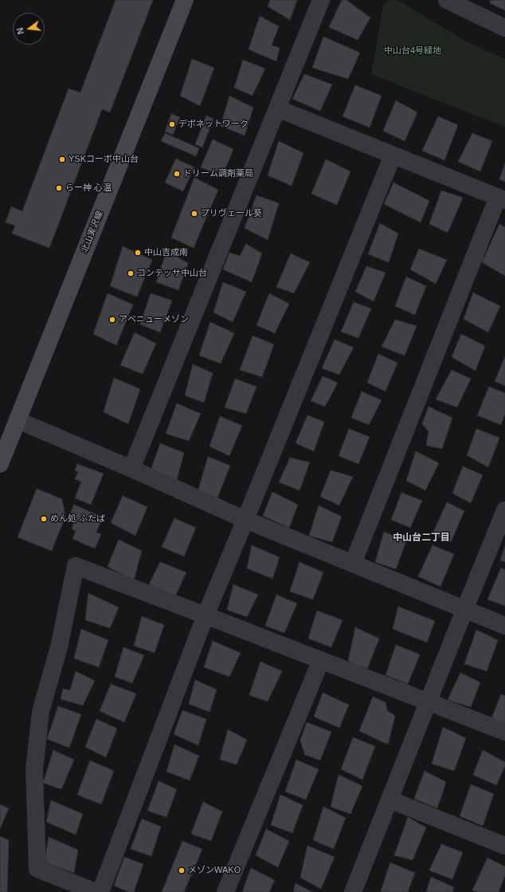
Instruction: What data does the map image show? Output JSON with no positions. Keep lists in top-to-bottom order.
{
  "streets": {
    "street": ["北山実沢線"]
  },
  "districts": ["中山台二丁目"],
  "parks": ["中山台4号緑地"],
  "places": [
    "デポネットワーク",
    "YSKコーポ中山台",
    "ドリーム調剤薬局",
    "らー神 心温",
    "プリヴェール葵",
    "中山吉成南",
    "コンテッサ中山台",
    "アベニューメゾン",
    "めん処 ふたば",
    "メゾンWAKO"
  ],
  "north": "left"
}
